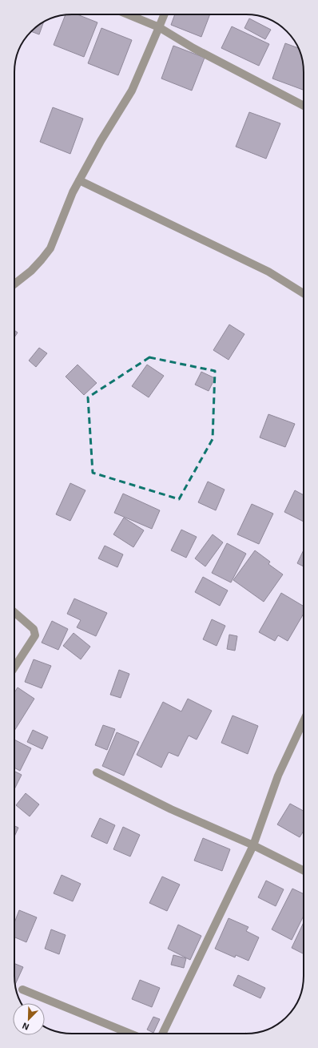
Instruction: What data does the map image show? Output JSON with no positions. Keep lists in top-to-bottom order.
{
  "north": "bottom left"
}
